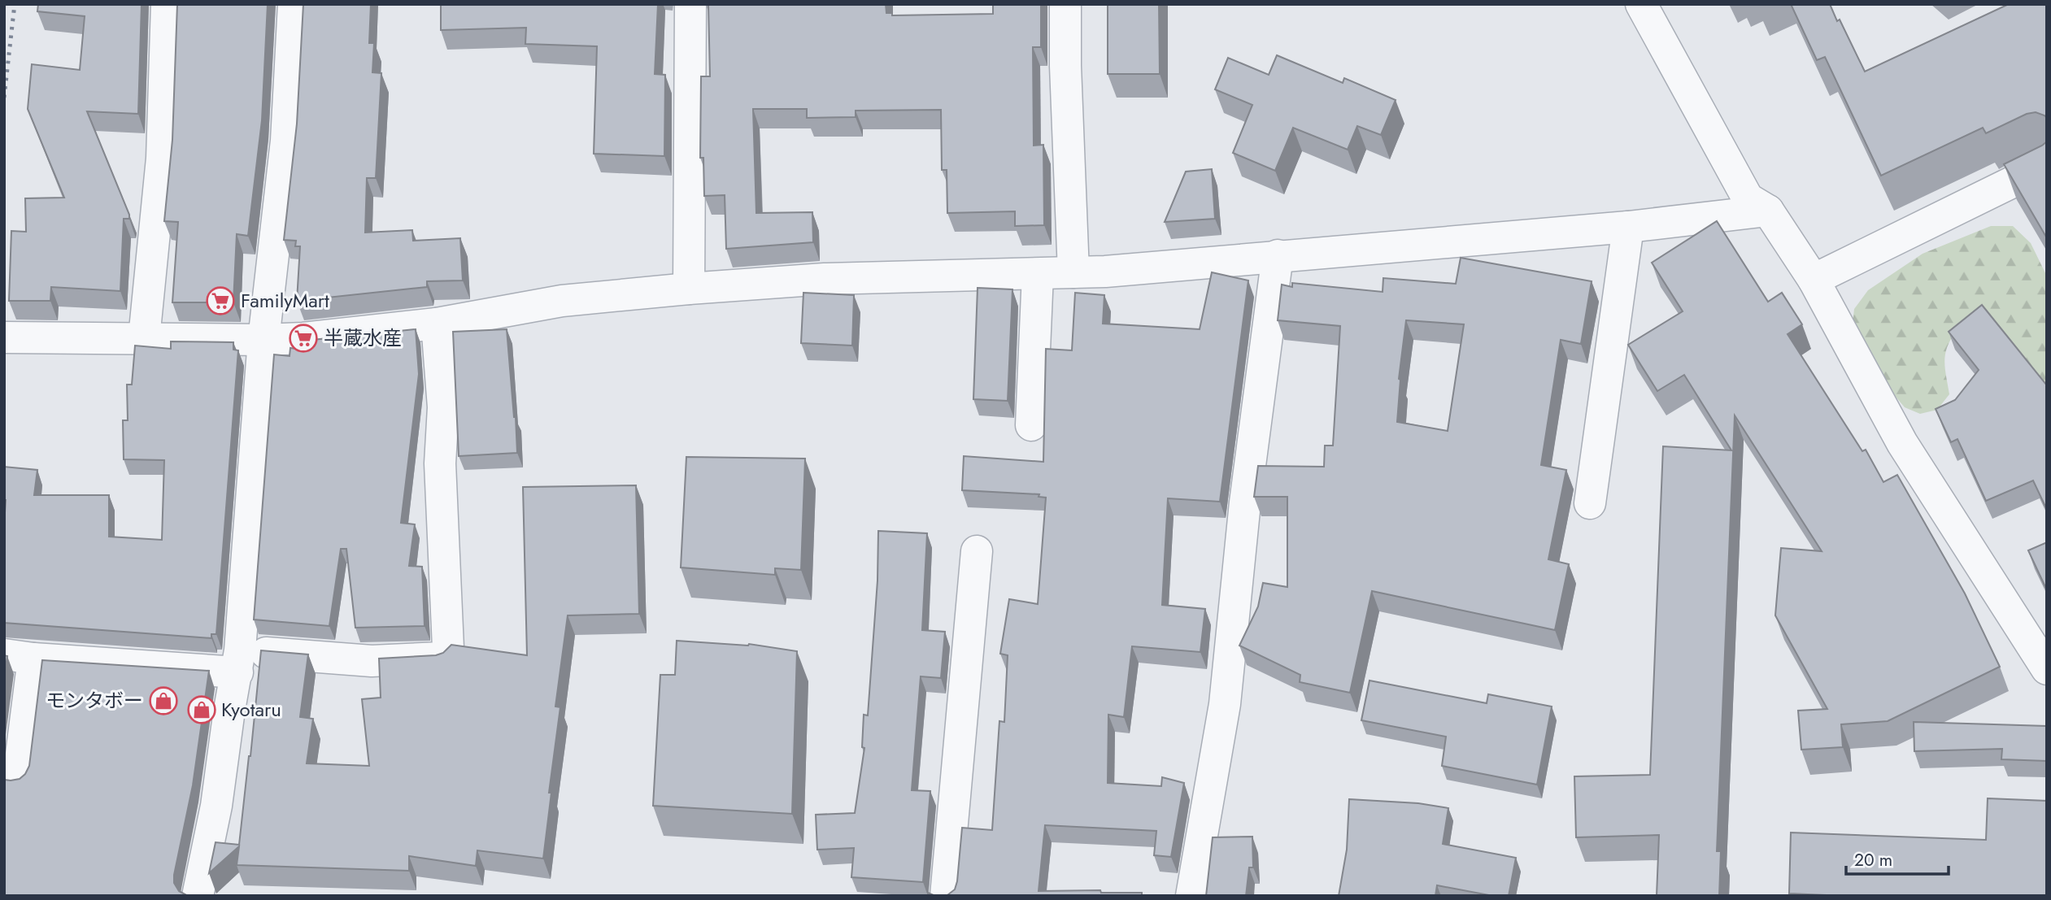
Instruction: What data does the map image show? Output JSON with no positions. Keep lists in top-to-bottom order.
{
  "places": {
    "supermarket": ["FamilyMart", "半蔵水産"],
    "shop": ["モンタボー", "Kyotaru"]
  },
  "scale_bar": "20 m"
}
